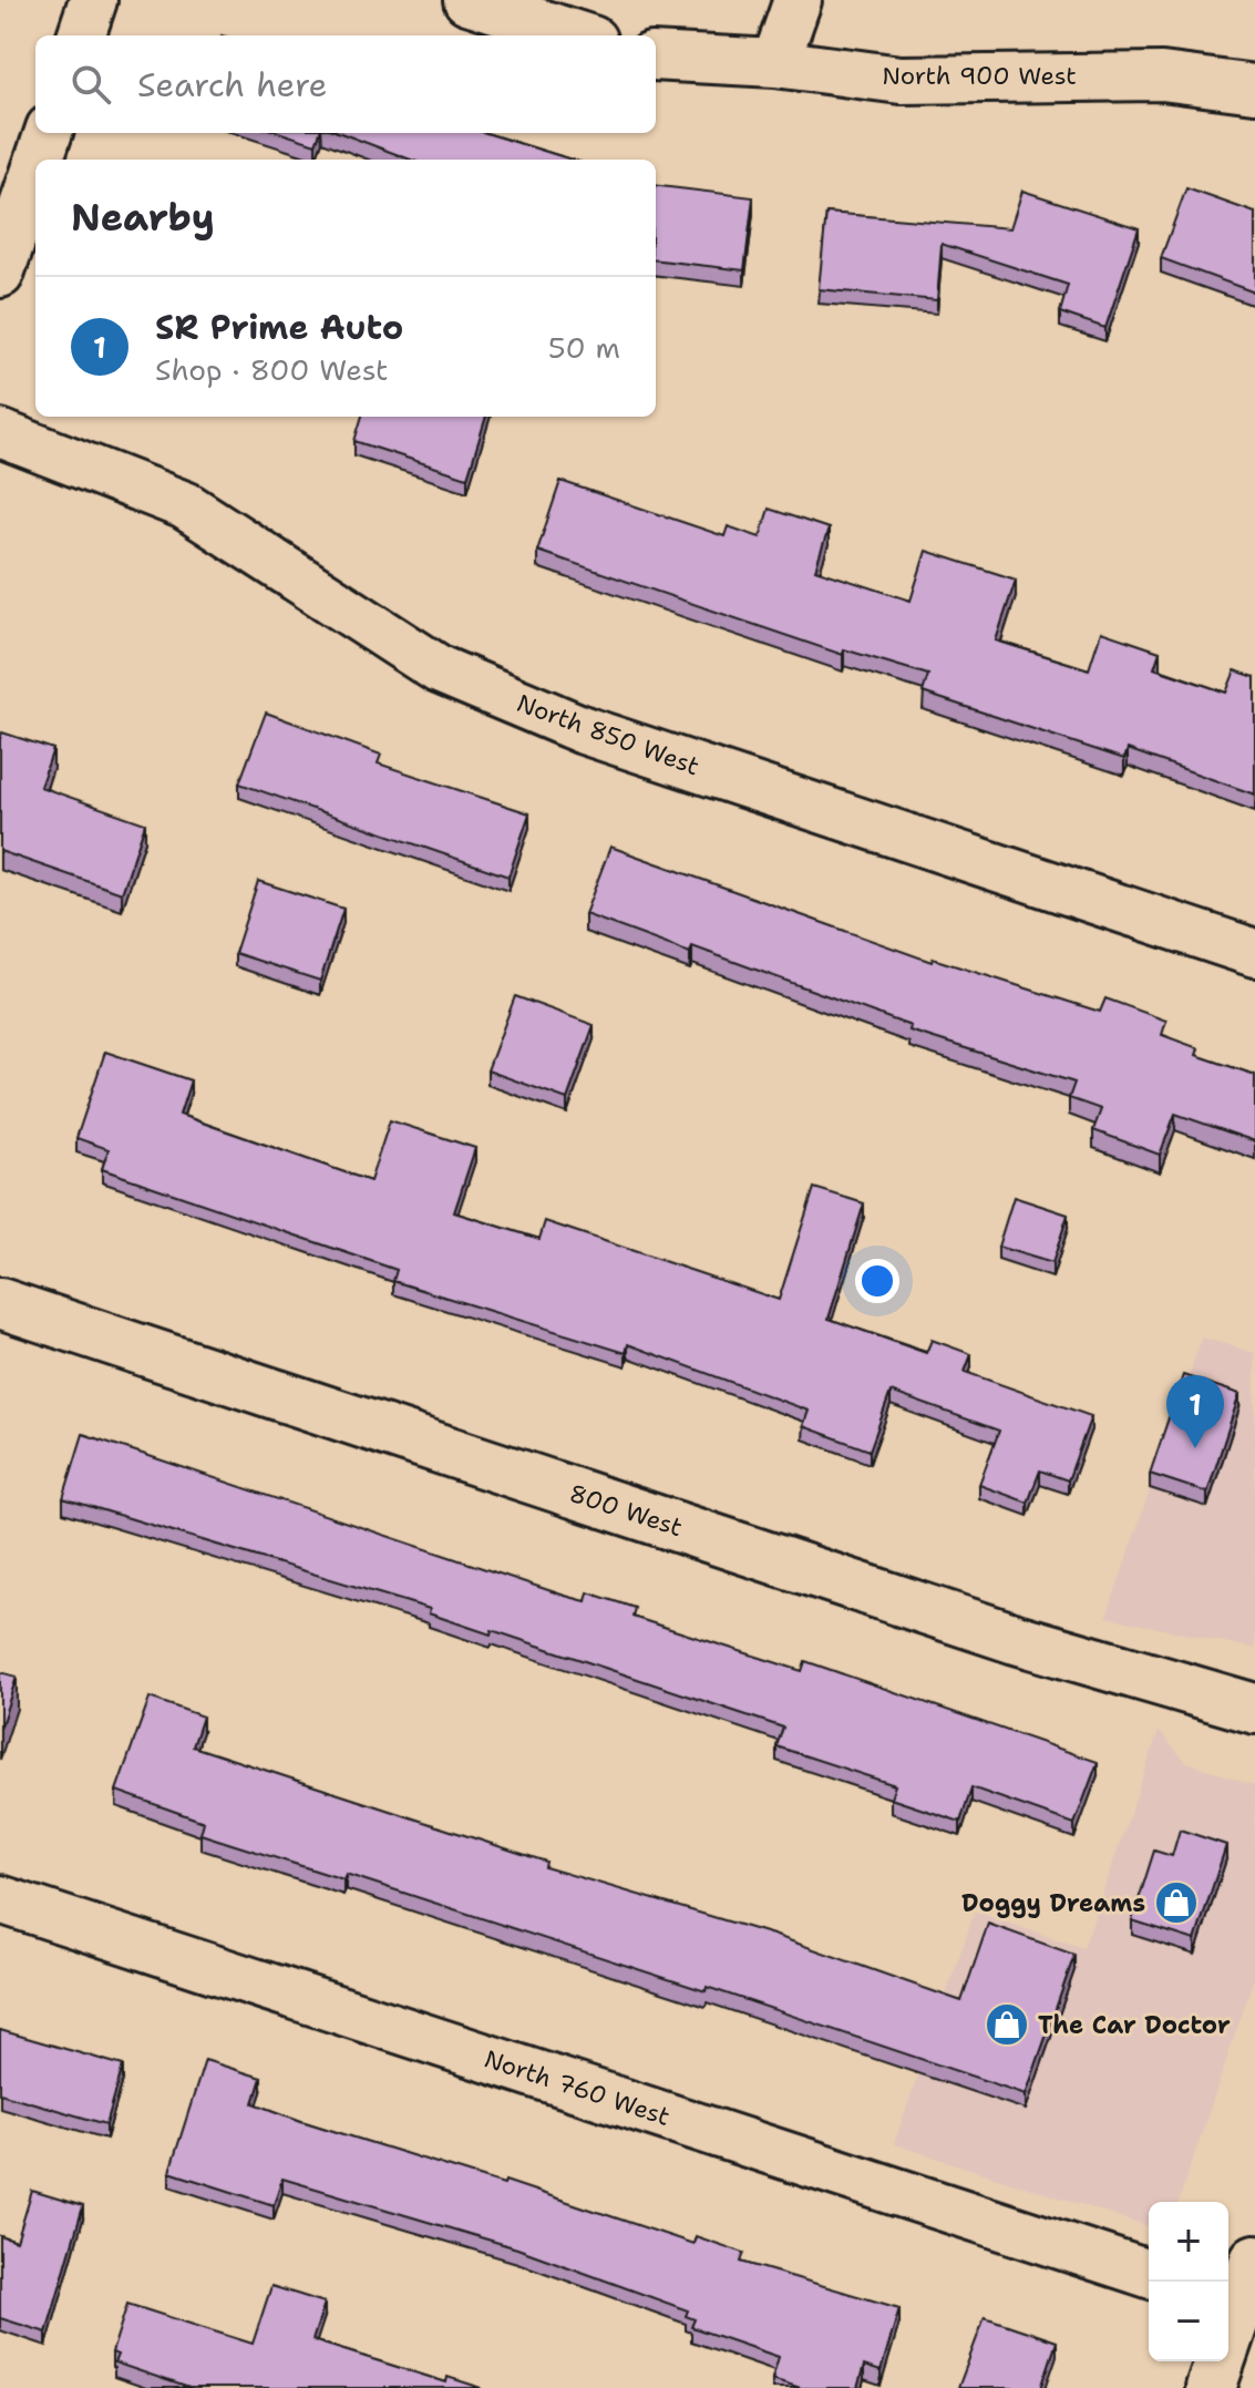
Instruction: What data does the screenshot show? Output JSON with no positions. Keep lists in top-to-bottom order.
{
  "streets": {
    "street": [
      "North 900 West",
      "North 850 West",
      "800 West",
      "North 760 West"
    ]
  },
  "places": {
    "shop": ["Doggy Dreams", "The Car Doctor"]
  },
  "page": {
    "search": "Search here",
    "heading": "Nearby",
    "list": [
      {
        "mark": "1",
        "name": "SR Prime Auto",
        "note": "Shop · 800 West",
        "value": "50 m"
      }
    ],
    "pins": "1",
    "map_buttons": ["+", "−"]
  }
}
